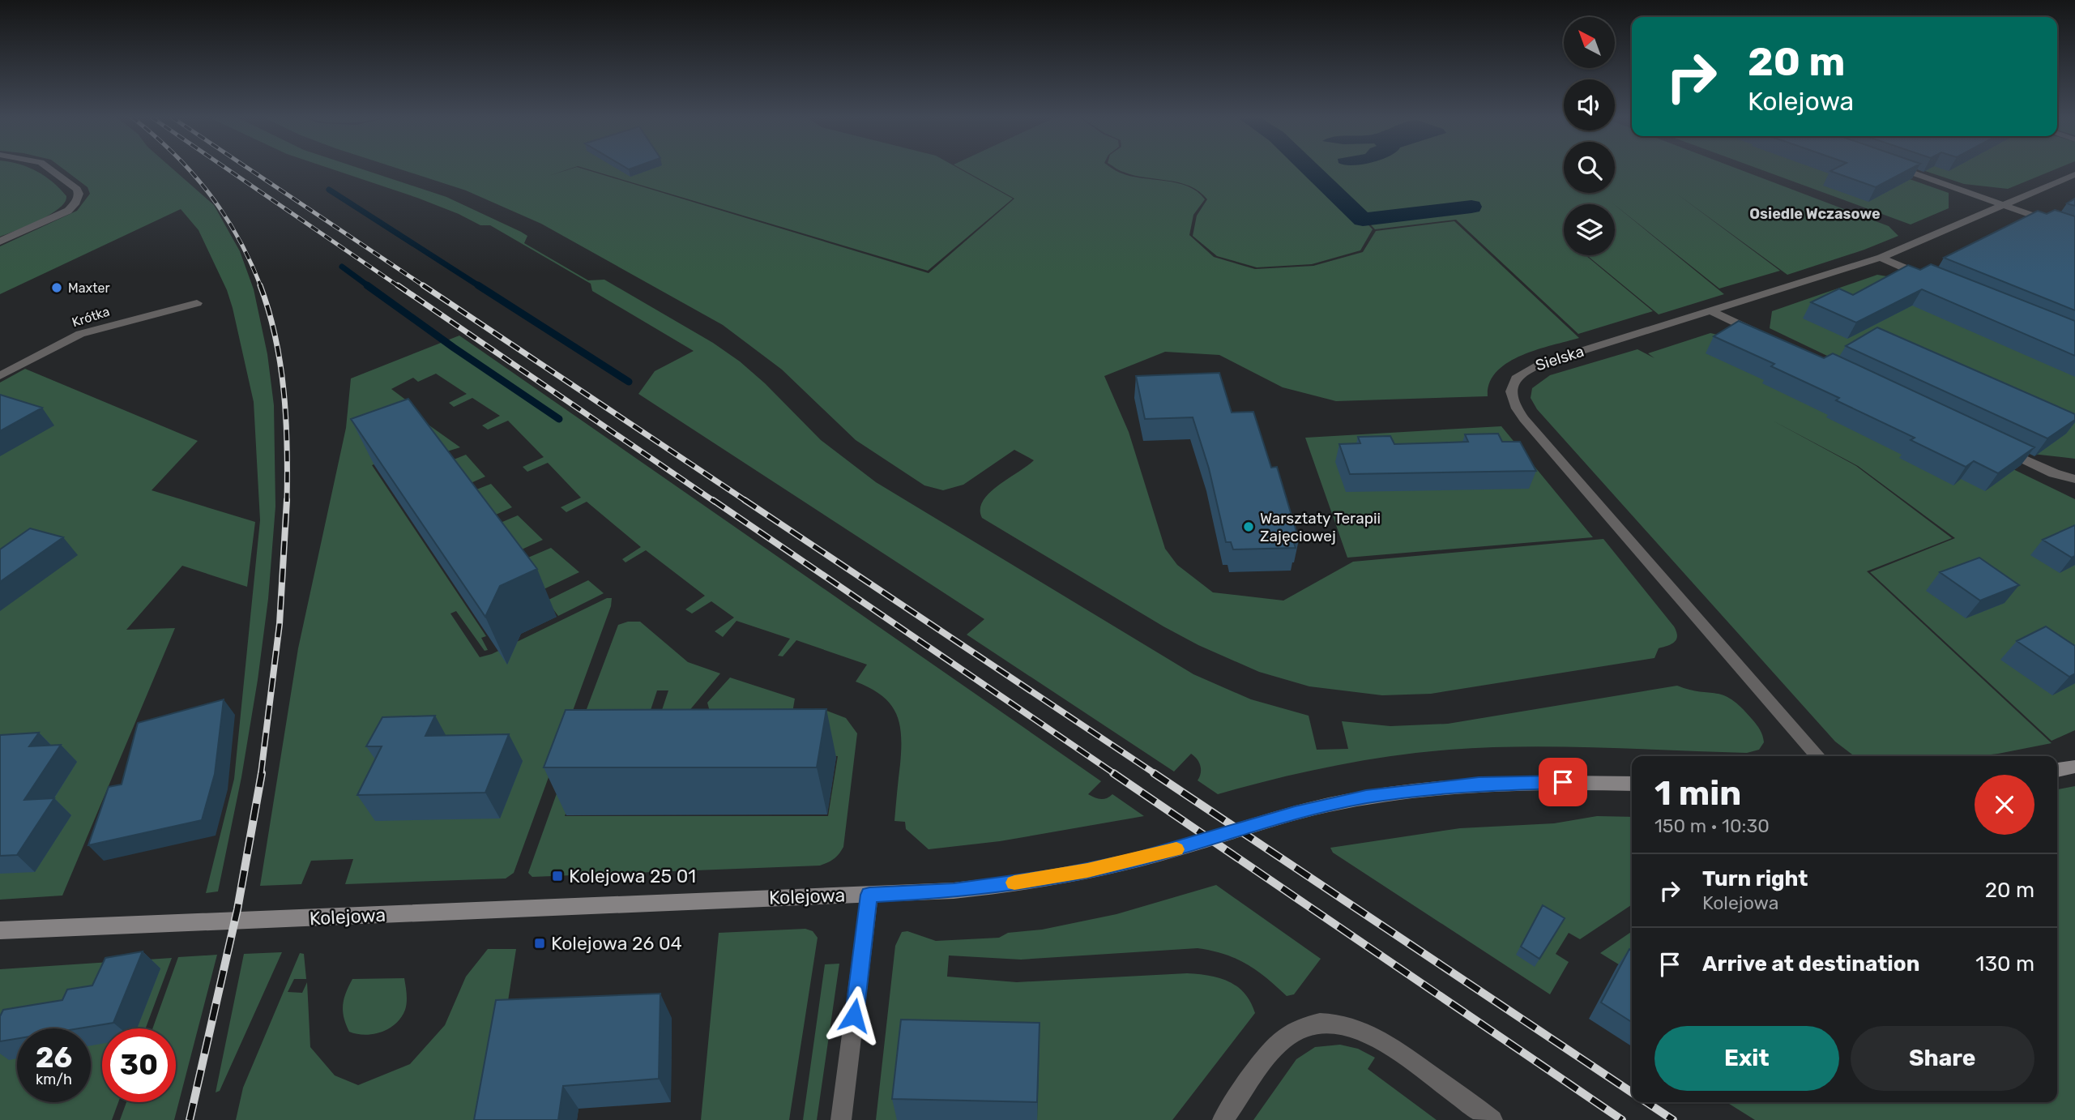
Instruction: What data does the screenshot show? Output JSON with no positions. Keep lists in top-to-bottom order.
{
  "streets": {
    "street": ["Krótka", "Sielska", "Kolejowa"]
  },
  "districts": ["Osiedle Wczasowe"],
  "places": {
    "other": ["Maxter", "Warsztaty Terapii Zajęciowej"],
    "transit": ["Kolejowa 25 01", "Kolejowa 26 04"]
  },
  "north": "top left",
  "page": {
    "turn": ["20 m", "Kolejowa"],
    "heading": ["1 min", "150 m · 10:30"],
    "list": [
      {
        "name": "Turn right",
        "note": "Kolejowa",
        "value": "20 m"
      },
      {
        "name": "Arrive at destination",
        "value": "130 m"
      }
    ],
    "buttons": ["Exit", "Share"],
    "speed": "26 km/h",
    "limit": "30"
  }
}
